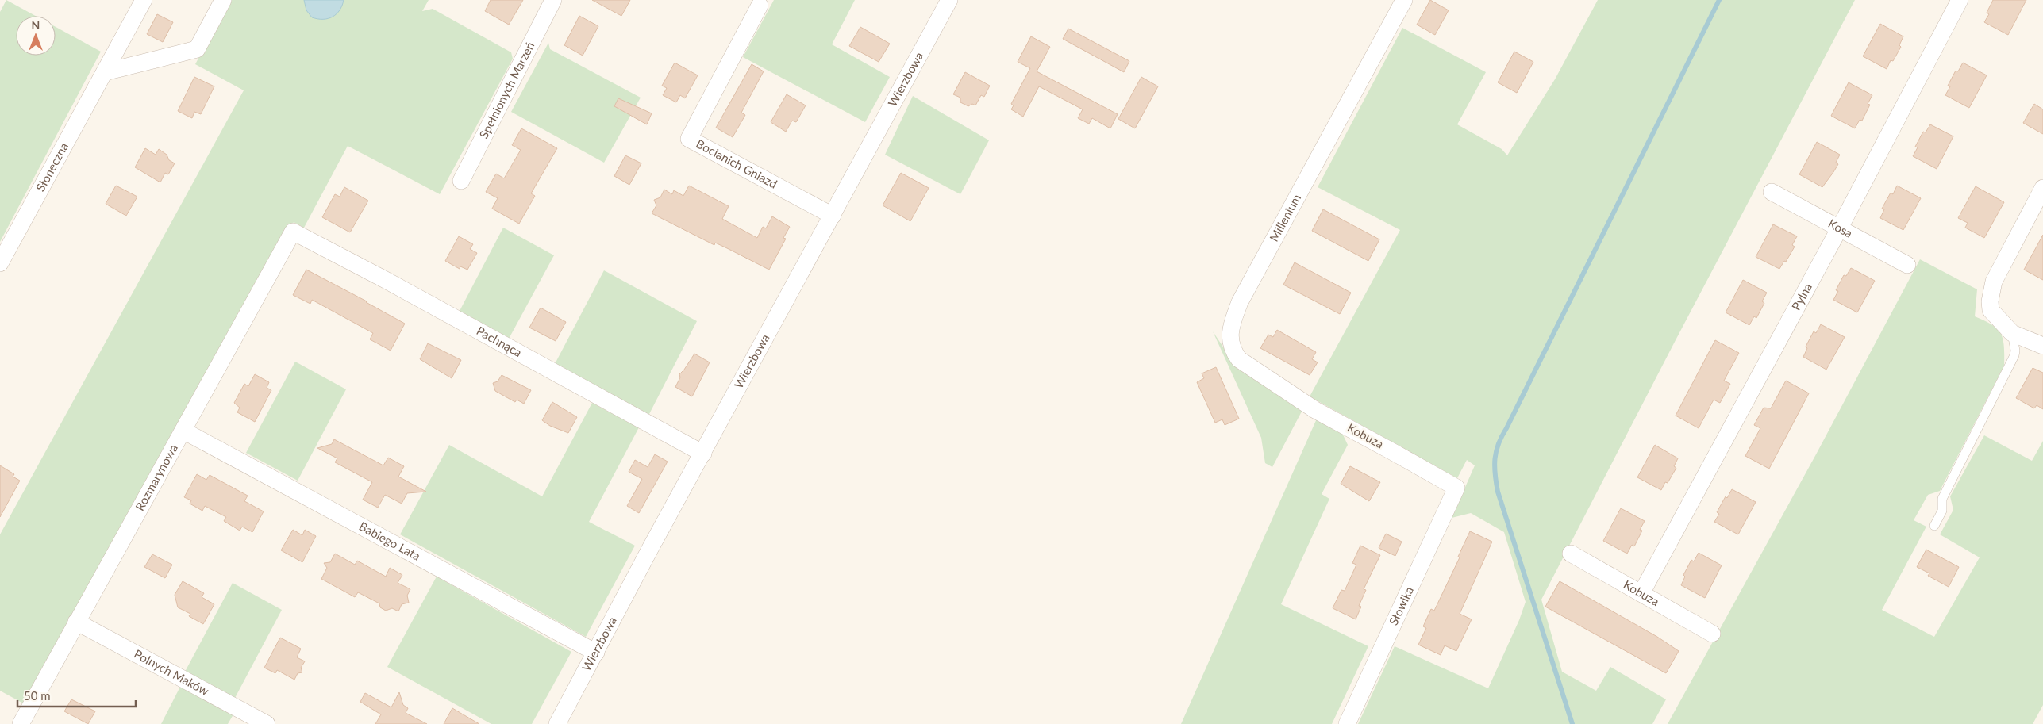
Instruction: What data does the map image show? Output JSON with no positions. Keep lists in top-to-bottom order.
{
  "streets": {
    "street": [
      "Wierzbowa",
      "Spełnionych Marzeń",
      "Bocianich Gniazd",
      "Słoneczna",
      "Millenium",
      "Kosa",
      "Pylna",
      "Pachnąca",
      "Kobuza",
      "Rozmarynowa",
      "Babiego Lata",
      "Słowika",
      "Polnych Maków"
    ]
  },
  "crossings": [
    ["Wierzbowa", "Bocianich Gniazd"],
    ["Wierzbowa", "Pachnąca"],
    ["Wierzbowa", "Babiego Lata"],
    ["Millenium", "Kobuza"],
    ["Kosa", "Pylna"],
    ["Pylna", "Kobuza"],
    ["Pachnąca", "Rozmarynowa"],
    ["Kobuza", "Słowika"],
    ["Rozmarynowa", "Babiego Lata"],
    ["Rozmarynowa", "Polnych Maków"]
  ],
  "scale_bar": "50 m",
  "north": "top"
}
